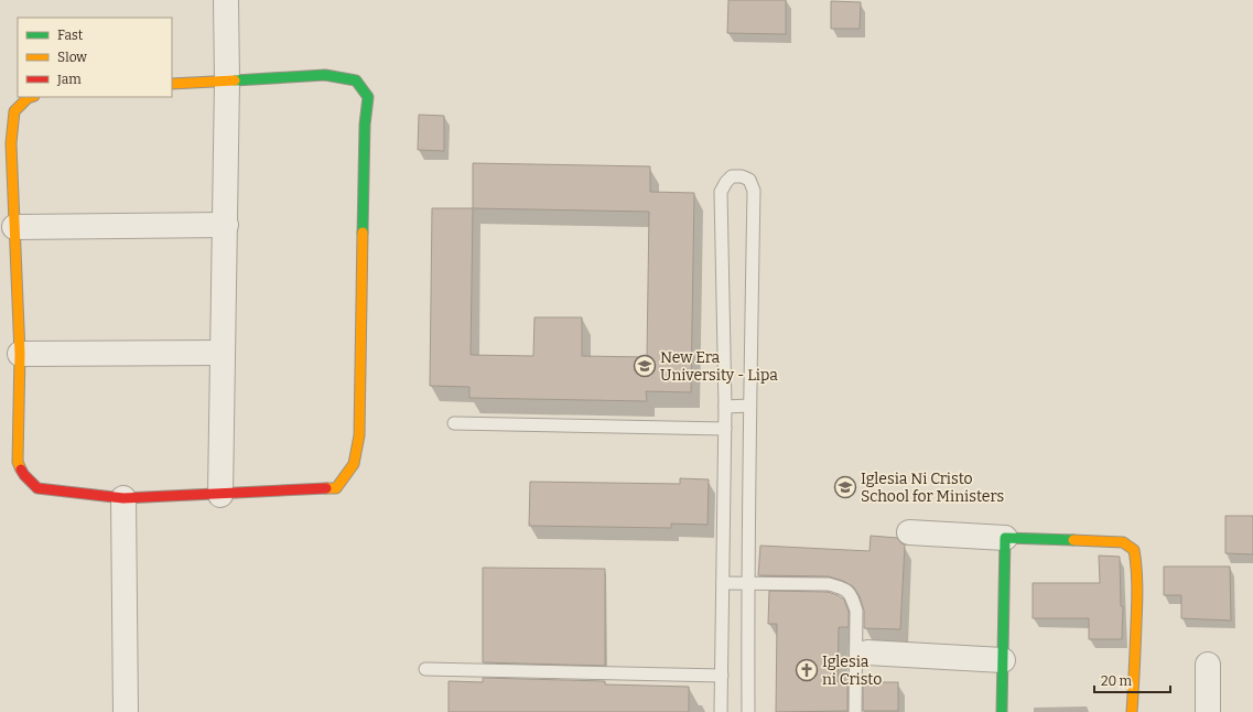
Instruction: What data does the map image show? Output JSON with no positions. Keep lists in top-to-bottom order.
{
  "places": {
    "school or university": ["New Era University - Lipa", "Iglesia Ni Cristo School for Ministers"],
    "church": ["Iglesia ni Cristo"]
  },
  "legend": ["Fast", "Slow", "Jam"],
  "scale_bar": "20 m"
}
